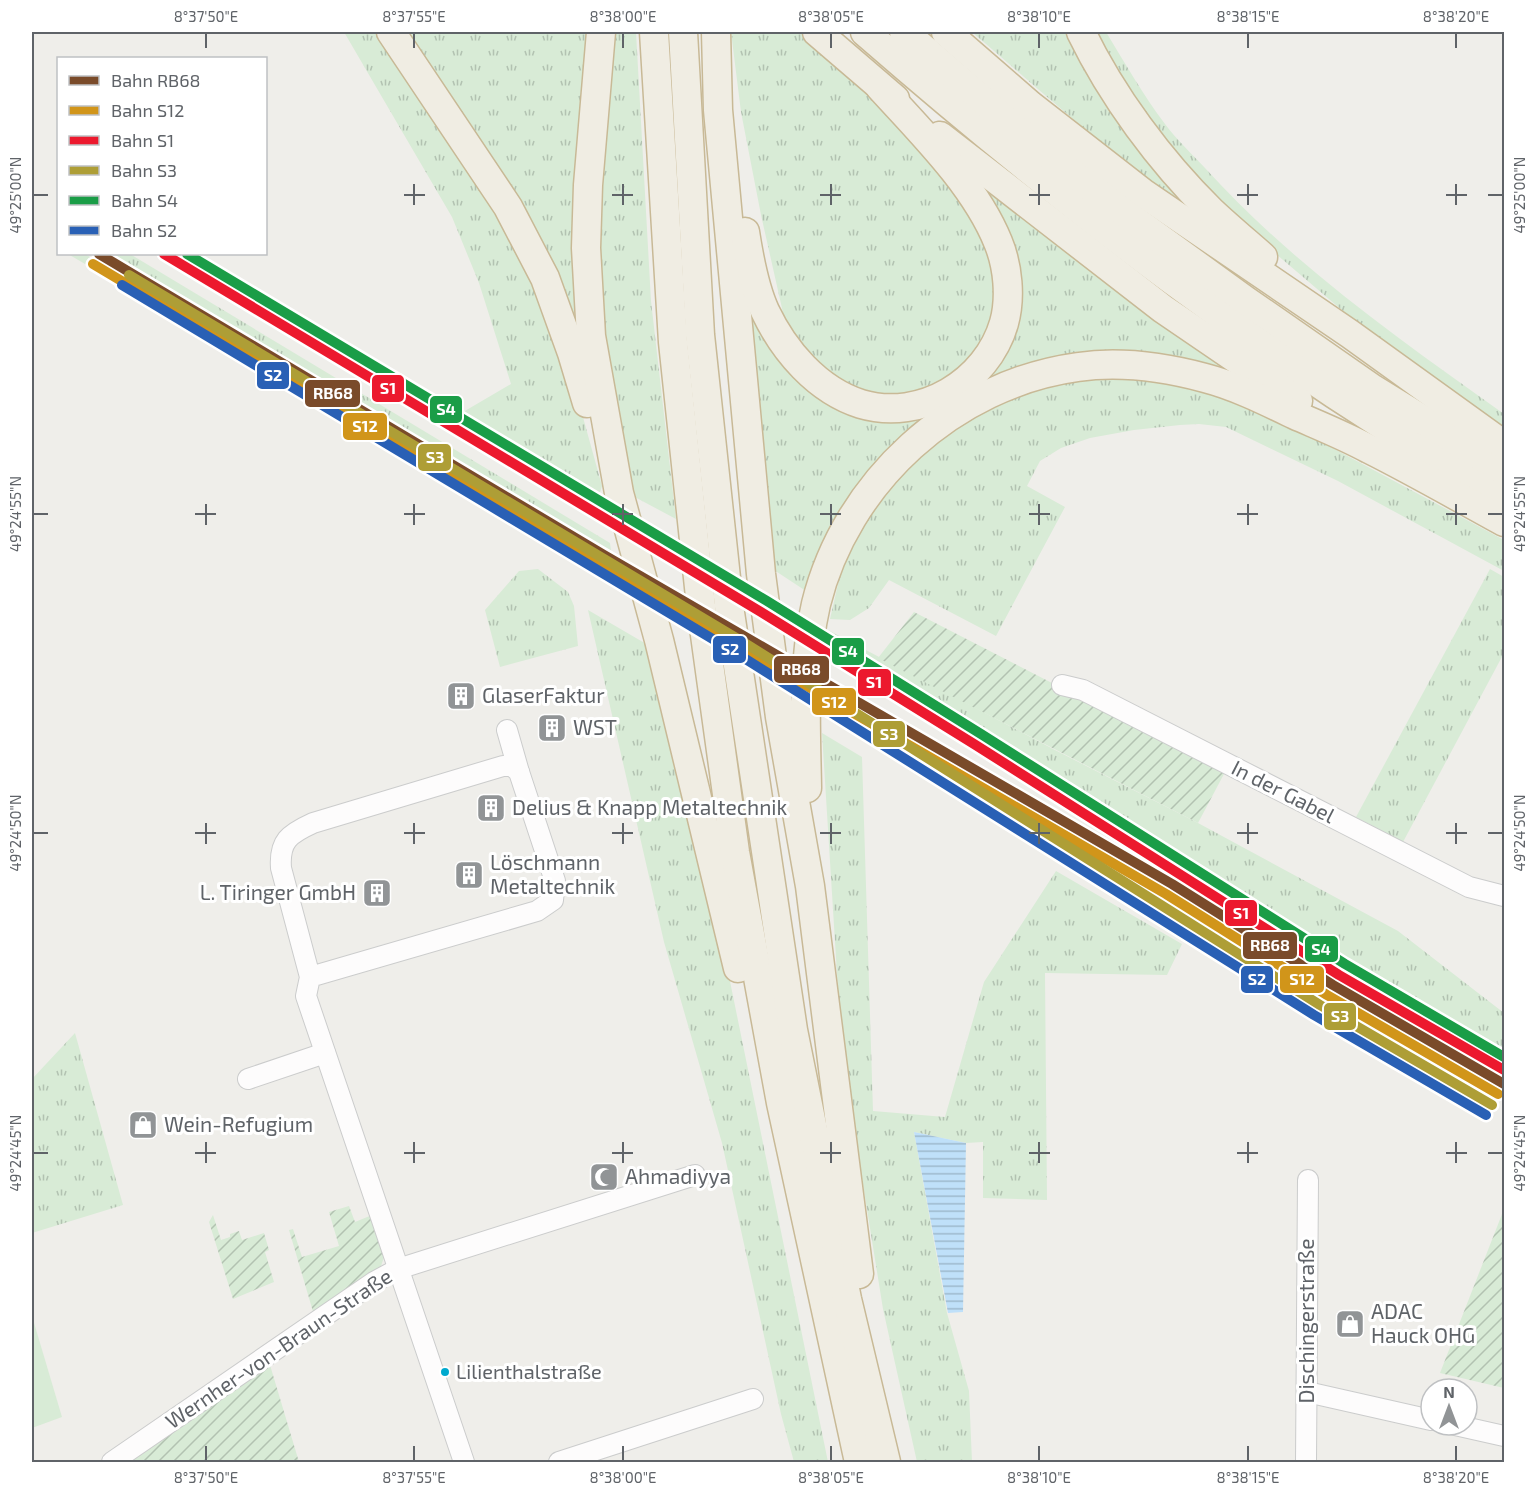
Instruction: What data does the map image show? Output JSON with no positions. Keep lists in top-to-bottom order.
{
  "streets": {
    "street": ["In der Gabel", "Dischingerstraße", "Wernher-von-Braun-Straße"]
  },
  "places": {
    "building": [
      "GlaserFaktur",
      "WST",
      "Delius & Knapp Metaltechnik",
      "Löschmann Metaltechnik",
      "L. Tiringer GmbH"
    ],
    "shop": ["Wein-Refugium", "ADAC Hauck OHG"],
    "mosque": ["Ahmadiyya"],
    "other": ["Lilienthalstraße"]
  },
  "lines": [
    "rail line RB68",
    "rail line S1",
    "rail line S4",
    "rail line S12",
    "rail line S3",
    "rail line S2"
  ],
  "legend": [
    "Bahn RB68",
    "Bahn S12",
    "Bahn S1",
    "Bahn S3",
    "Bahn S4",
    "Bahn S2"
  ],
  "north": "top",
  "coordinates": [
    "8°37'50\"E",
    "8°37'55\"E",
    "8°38'00\"E",
    "8°38'05\"E",
    "8°38'10\"E",
    "8°38'15\"E",
    "8°38'20\"E",
    "49°25'00\"N",
    "49°24'55\"N",
    "49°24'50\"N",
    "49°24'45\"N"
  ]
}
